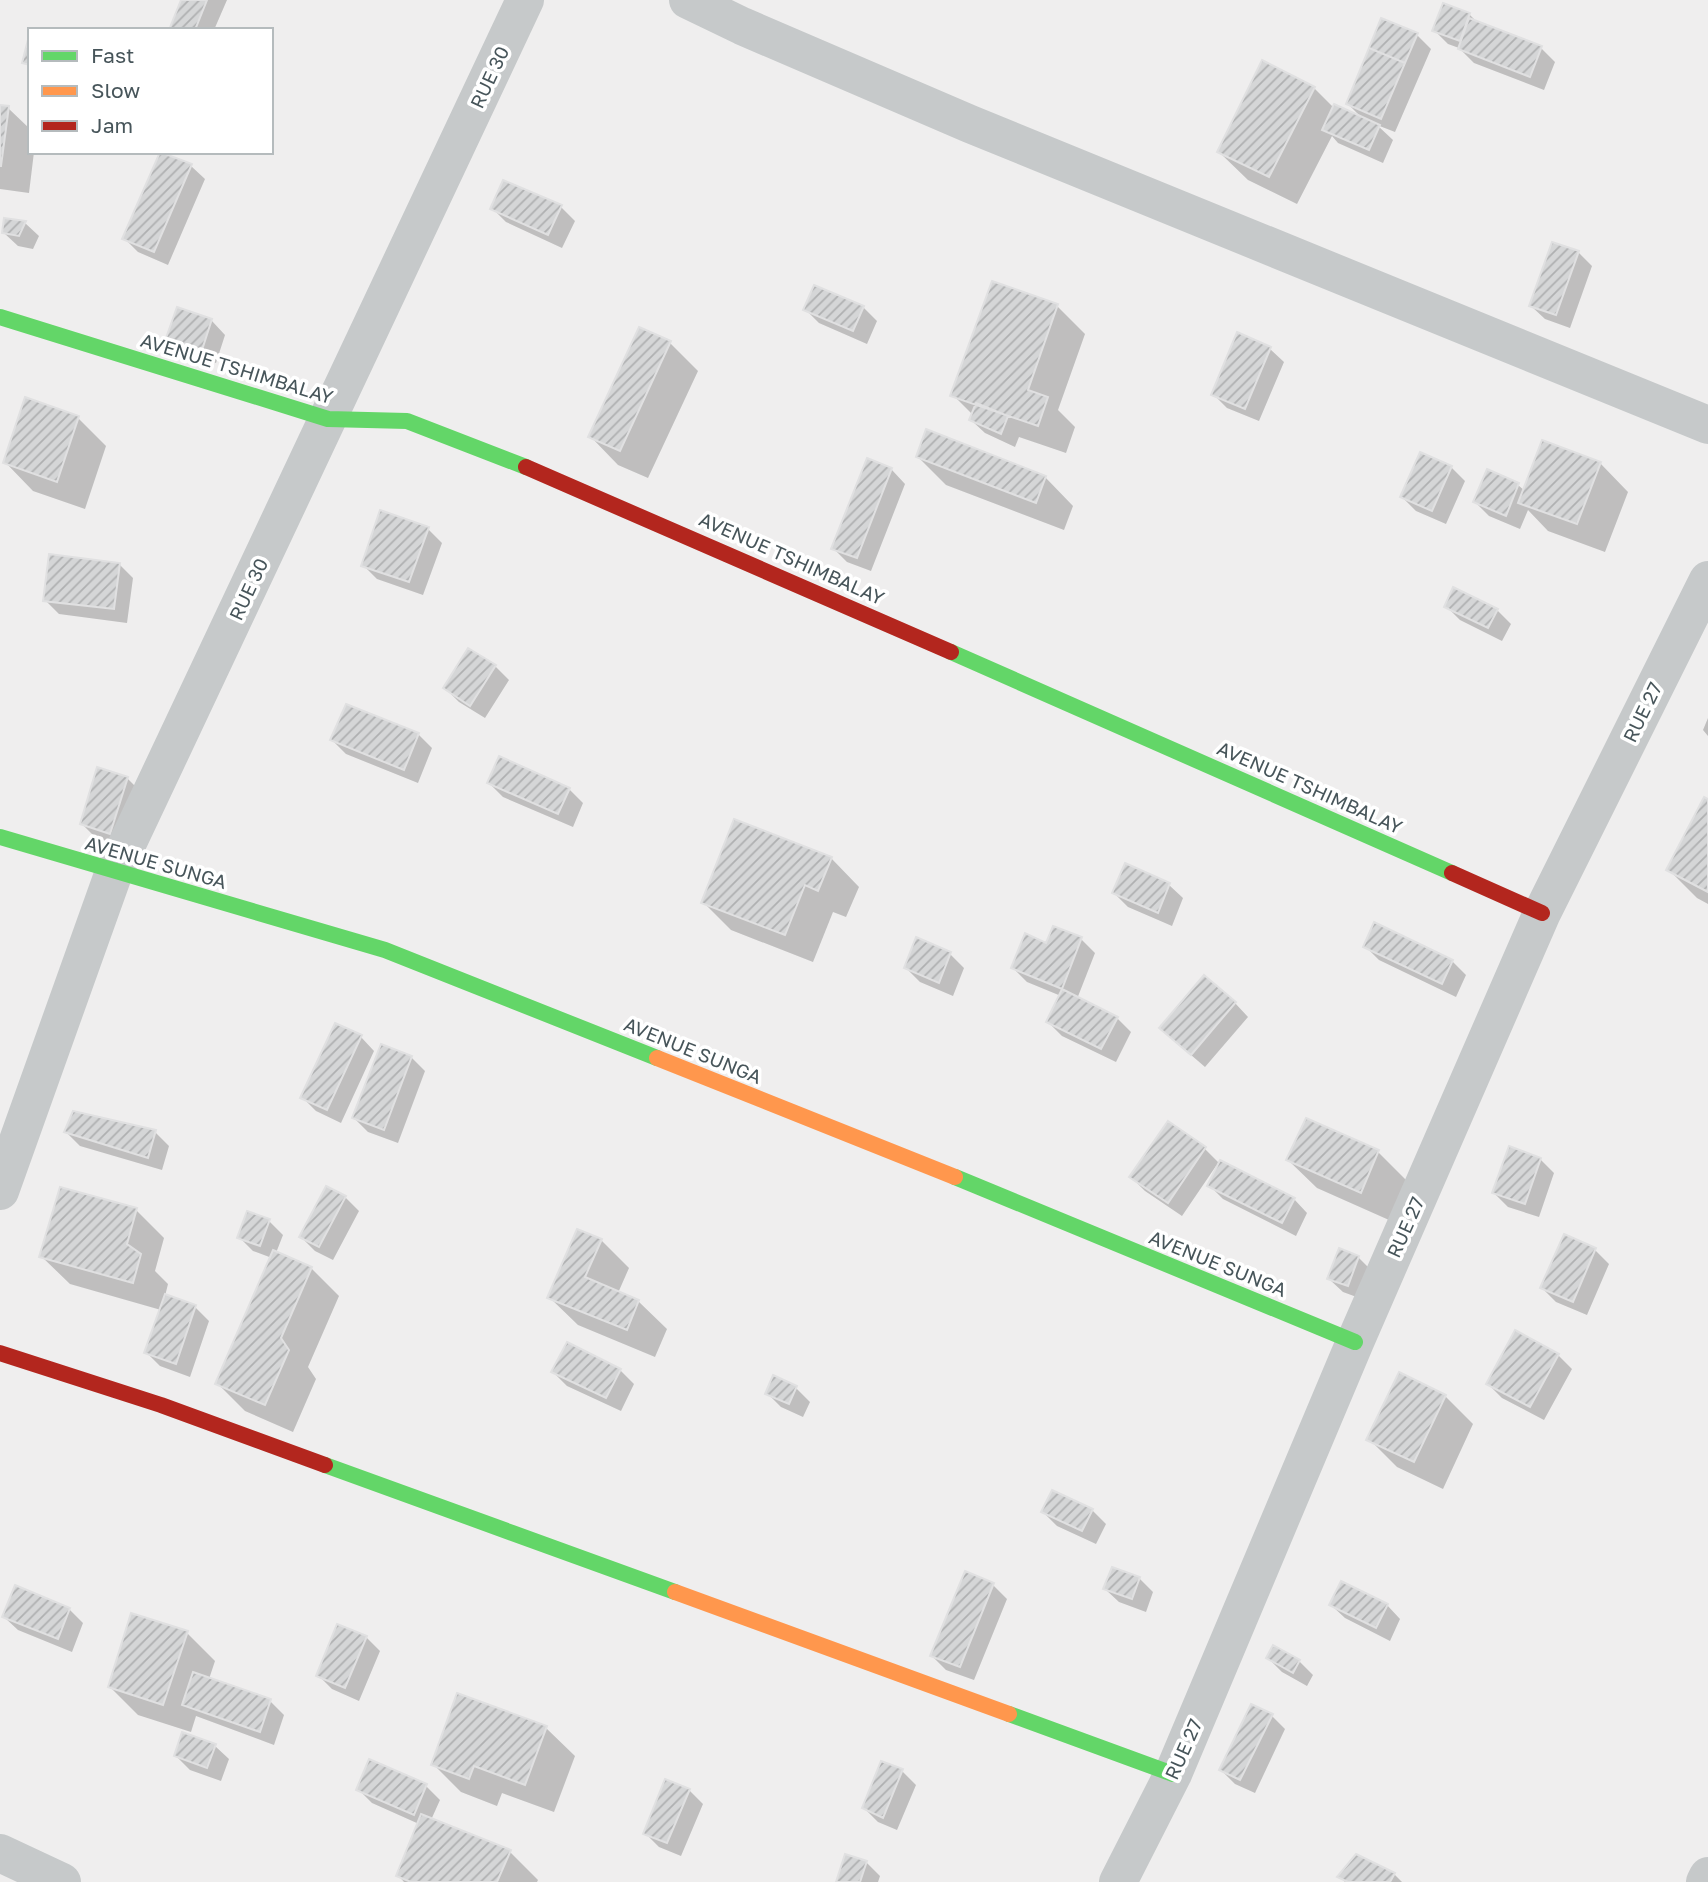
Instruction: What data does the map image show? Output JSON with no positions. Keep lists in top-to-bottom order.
{
  "streets": {
    "street": [
      "RUE 30",
      "AVENUE TSHIMBALAY",
      "RUE 27",
      "AVENUE SUNGA"
    ]
  },
  "crossings": [
    ["RUE 30", "AVENUE TSHIMBALAY"],
    ["RUE 30", "AVENUE SUNGA"],
    ["AVENUE TSHIMBALAY", "RUE 27"],
    ["RUE 27", "AVENUE SUNGA"]
  ],
  "legend": ["Fast", "Slow", "Jam"]
}
